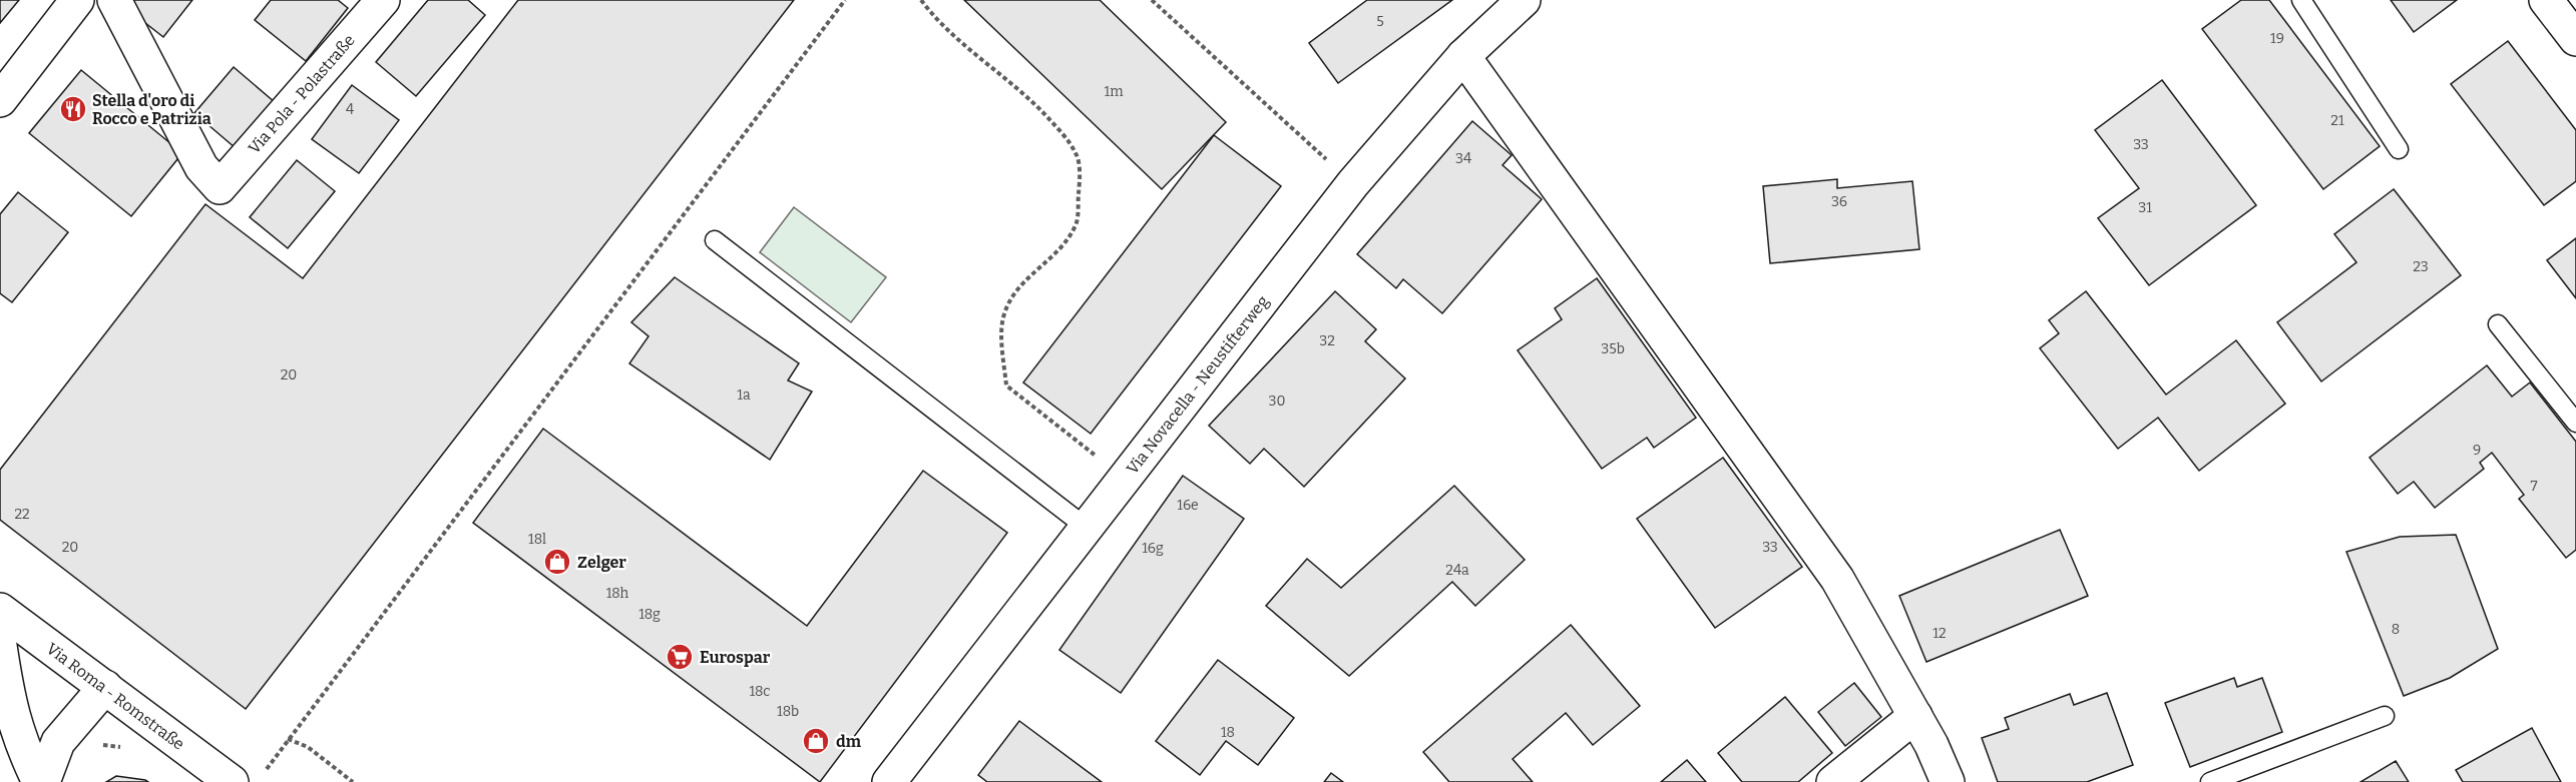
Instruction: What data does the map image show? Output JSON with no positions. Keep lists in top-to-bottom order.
{
  "streets": {
    "street": ["Via Pola - Polastraße", "Via Novacella - Neustifterweg", "Via Roma - Romstraße"]
  },
  "places": {
    "restaurant": ["Stella d'oro di Rocco e Patrizia"],
    "shop": ["Zelger", "dm"],
    "supermarket": ["Eurospar"]
  },
  "house_numbers": [
    "5",
    "19",
    "1m",
    "4",
    "21",
    "33",
    "34",
    "36",
    "31",
    "23",
    "32",
    "35b",
    "20",
    "1a",
    "30",
    "9",
    "7",
    "16e",
    "22",
    "18l",
    "20",
    "33",
    "16g",
    "24a",
    "18h",
    "18g",
    "8",
    "12",
    "18c",
    "18b",
    "18"
  ]
}
